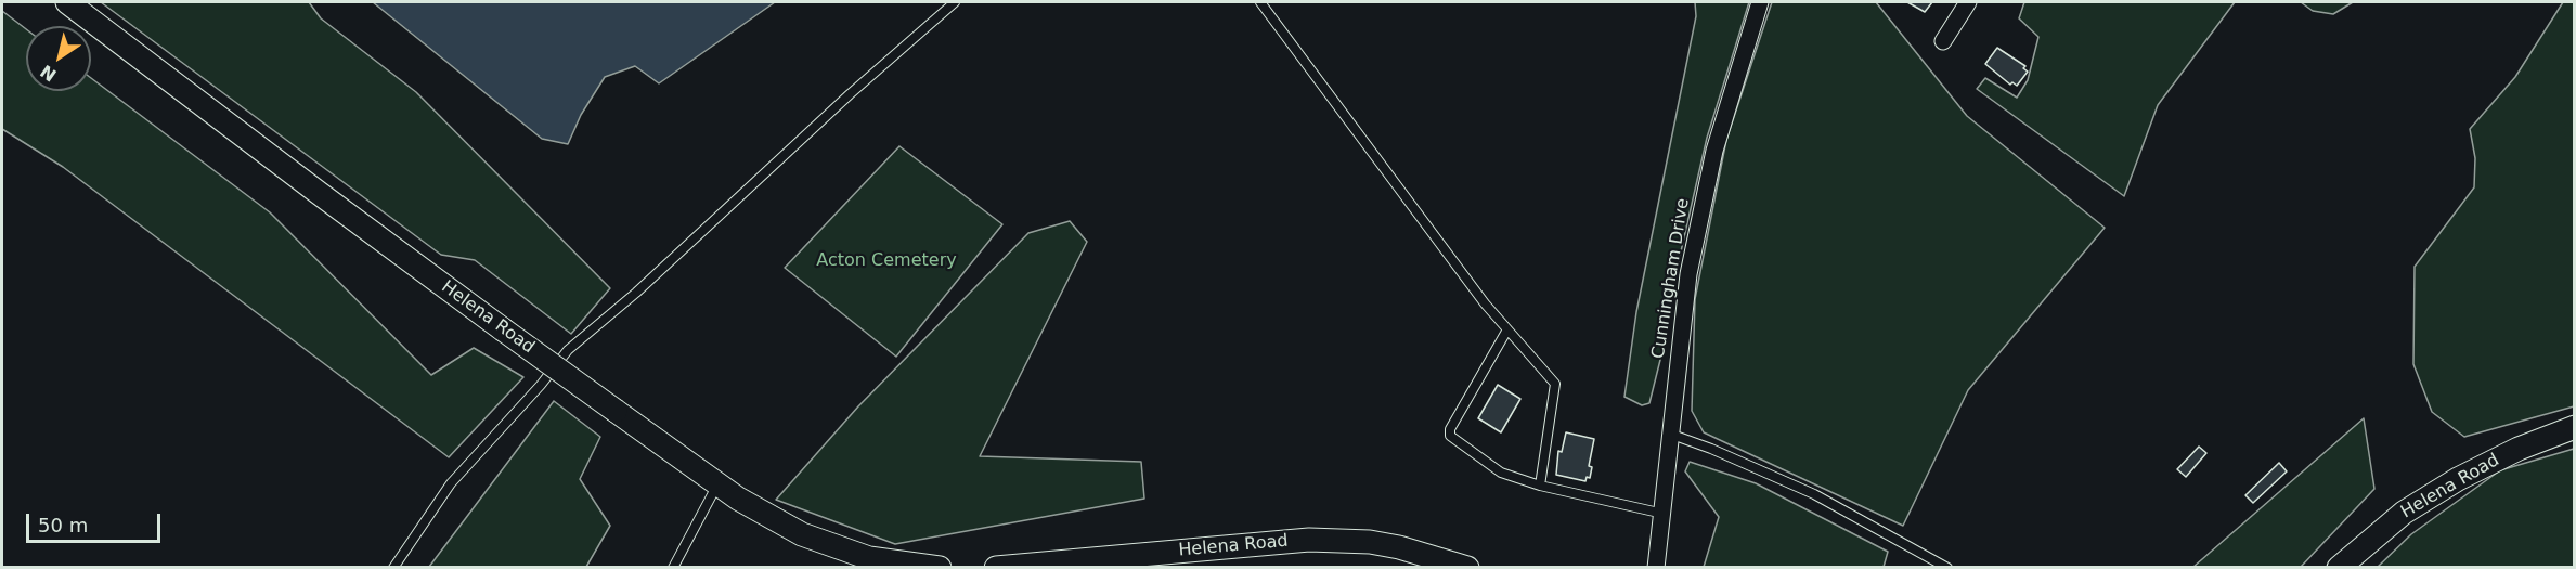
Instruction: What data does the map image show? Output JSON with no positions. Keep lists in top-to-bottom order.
{
  "streets": {
    "main road": ["Helena Road"],
    "street": ["Cunningham Drive"]
  },
  "parks": ["Acton Cemetery"],
  "scale_bar": "50 m",
  "north": "bottom left"
}
